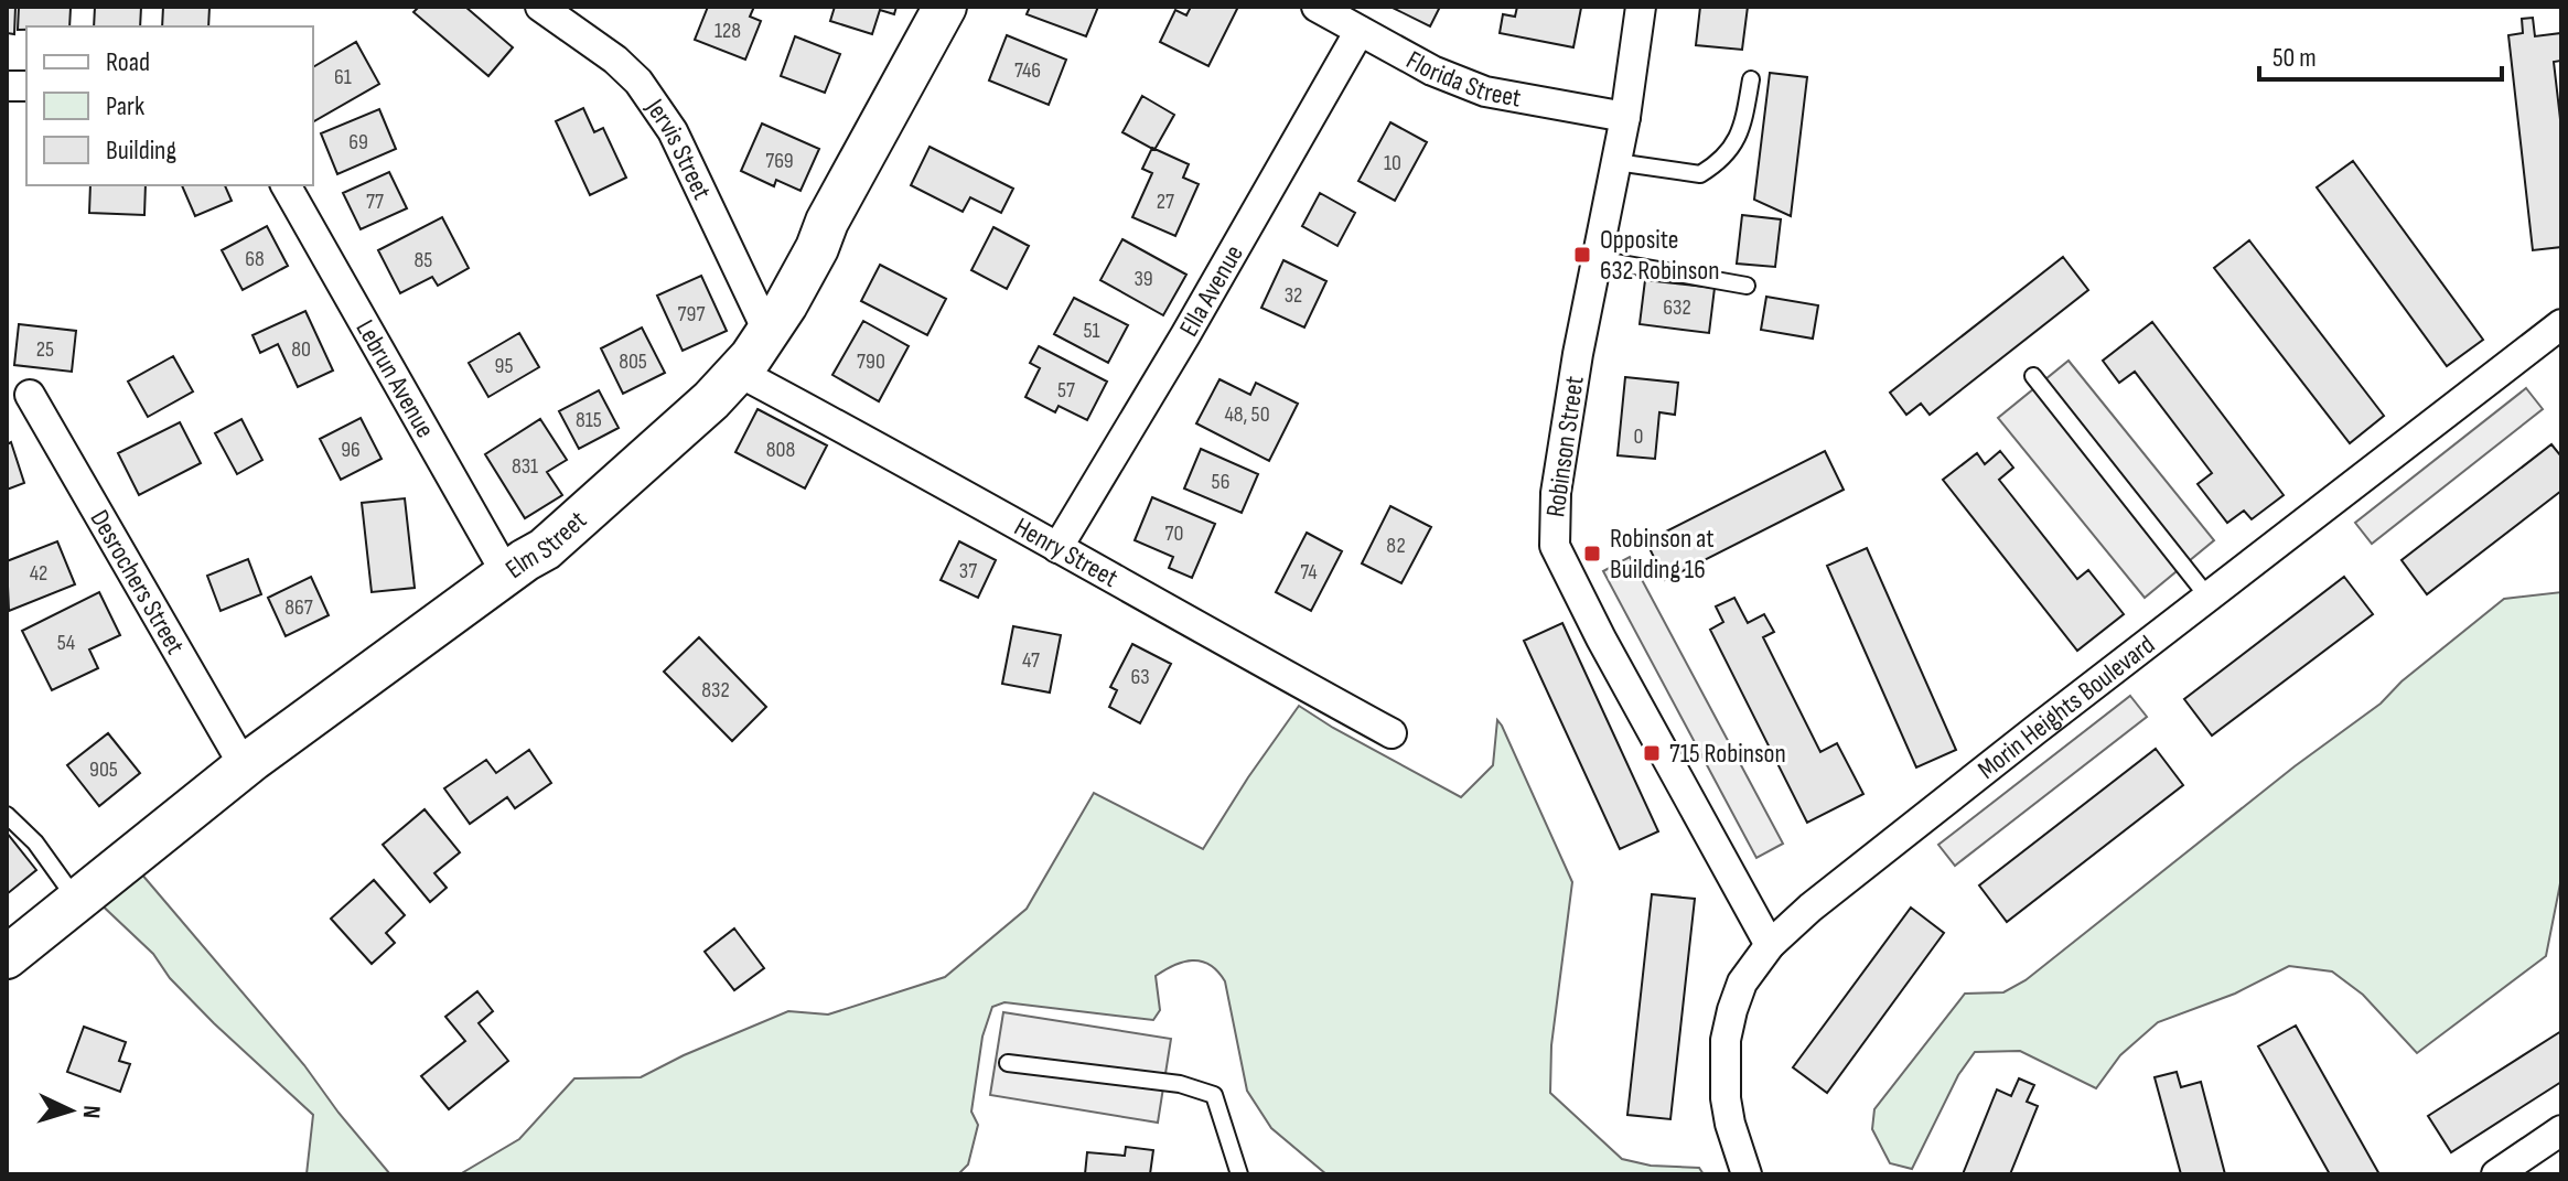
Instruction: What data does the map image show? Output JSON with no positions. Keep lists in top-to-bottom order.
{
  "streets": {
    "street": [
      "Florida Street",
      "Jervis Street",
      "Ella Avenue",
      "Lebrun Avenue",
      "Robinson Street",
      "Elm Street",
      "Henry Street",
      "Desrochers Street",
      "Morin Heights Boulevard"
    ]
  },
  "crossings": [
    ["Florida Street", "Ella Avenue"],
    ["Florida Street", "Robinson Street"],
    ["Jervis Street", "Elm Street"],
    ["Ella Avenue", "Henry Street"],
    ["Lebrun Avenue", "Elm Street"],
    ["Robinson Street", "Morin Heights Boulevard"],
    ["Elm Street", "Henry Street"],
    ["Elm Street", "Desrochers Street"]
  ],
  "places": {
    "transit": ["Opposite 632 Robinson", "Robinson at Building 16", "715 Robinson"]
  },
  "house_numbers": [
    "128",
    "746",
    "61",
    "69",
    "769",
    "10",
    "77",
    "27",
    "68",
    "85",
    "39",
    "32",
    "632",
    "797",
    "51",
    "25",
    "80",
    "805",
    "790",
    "95",
    "57",
    "48, 50",
    "815",
    "0",
    "96",
    "808",
    "831",
    "56",
    "70",
    "82",
    "37",
    "74",
    "42",
    "867",
    "54",
    "47",
    "63",
    "832",
    "905"
  ],
  "legend": ["Road", "Park", "Building"],
  "scale_bar": "50 m",
  "north": "right"
}
